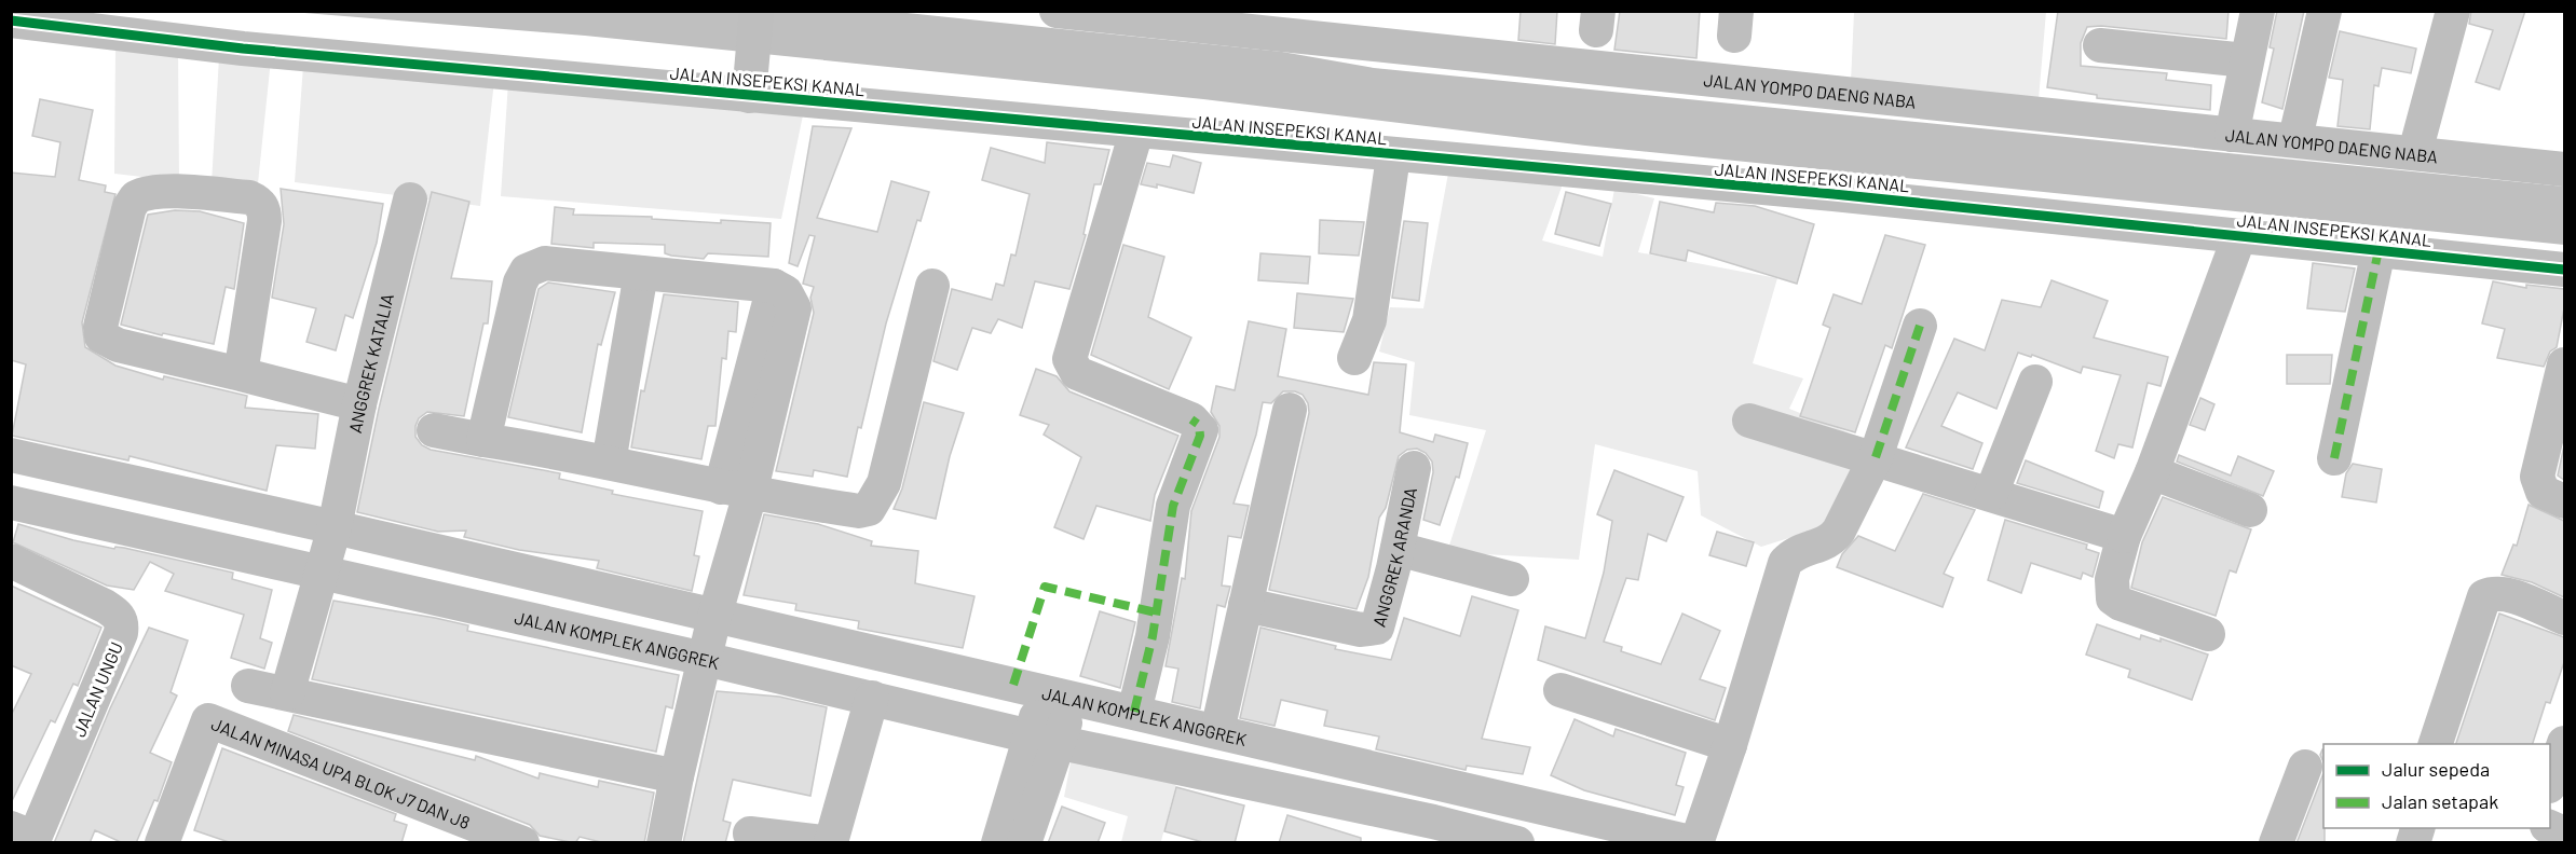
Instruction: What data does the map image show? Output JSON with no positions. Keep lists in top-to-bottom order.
{
  "streets": {
    "street": [
      "JALAN INSEPEKSI KANAL",
      "JALAN YOMPO DAENG NABA",
      "ANGGREK KATALIA",
      "ANGGREK ARANDA",
      "JALAN KOMPLEK ANGGREK",
      "JALAN UNGU",
      "JALAN MINASA UPA BLOK J7 DAN J8"
    ]
  },
  "crossings": [
    ["ANGGREK KATALIA", "JALAN KOMPLEK ANGGREK"]
  ],
  "legend": ["Jalur sepeda", "Jalan setapak"]
}
